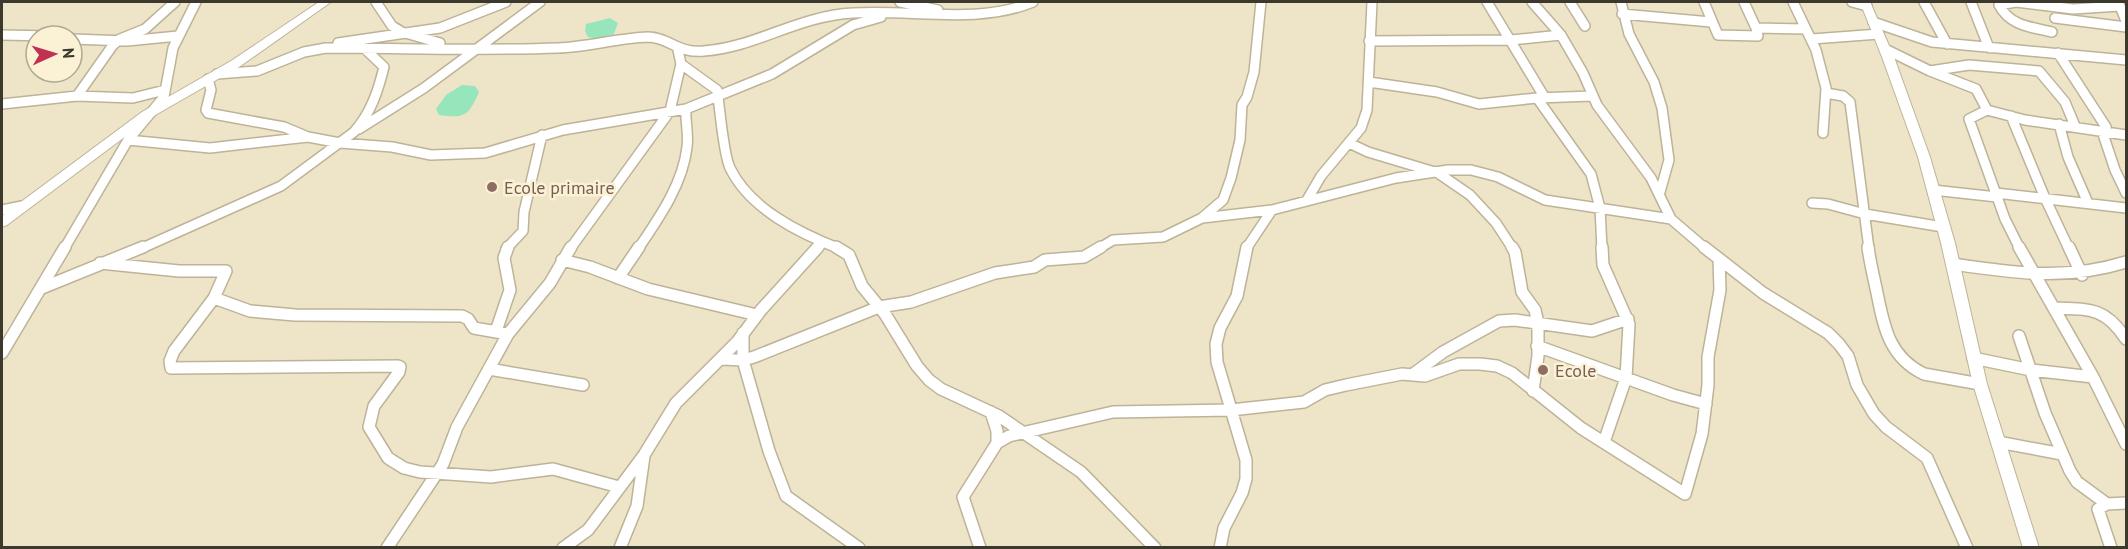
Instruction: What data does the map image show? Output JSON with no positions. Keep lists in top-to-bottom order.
{
  "places": ["Ecole primaire", "Ecole"],
  "north": "right"
}
